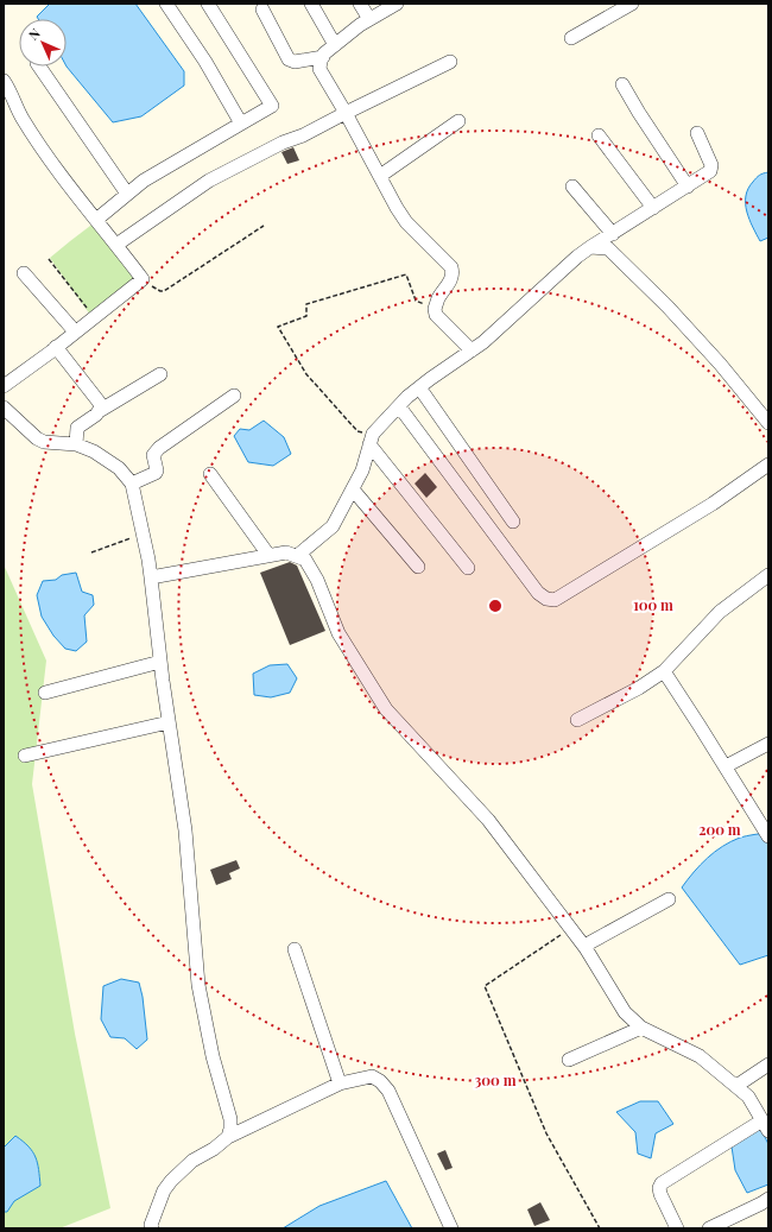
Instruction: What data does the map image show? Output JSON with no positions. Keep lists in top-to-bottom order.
{
  "north": "top left",
  "rings": ["100 m", "200 m", "300 m"]
}
